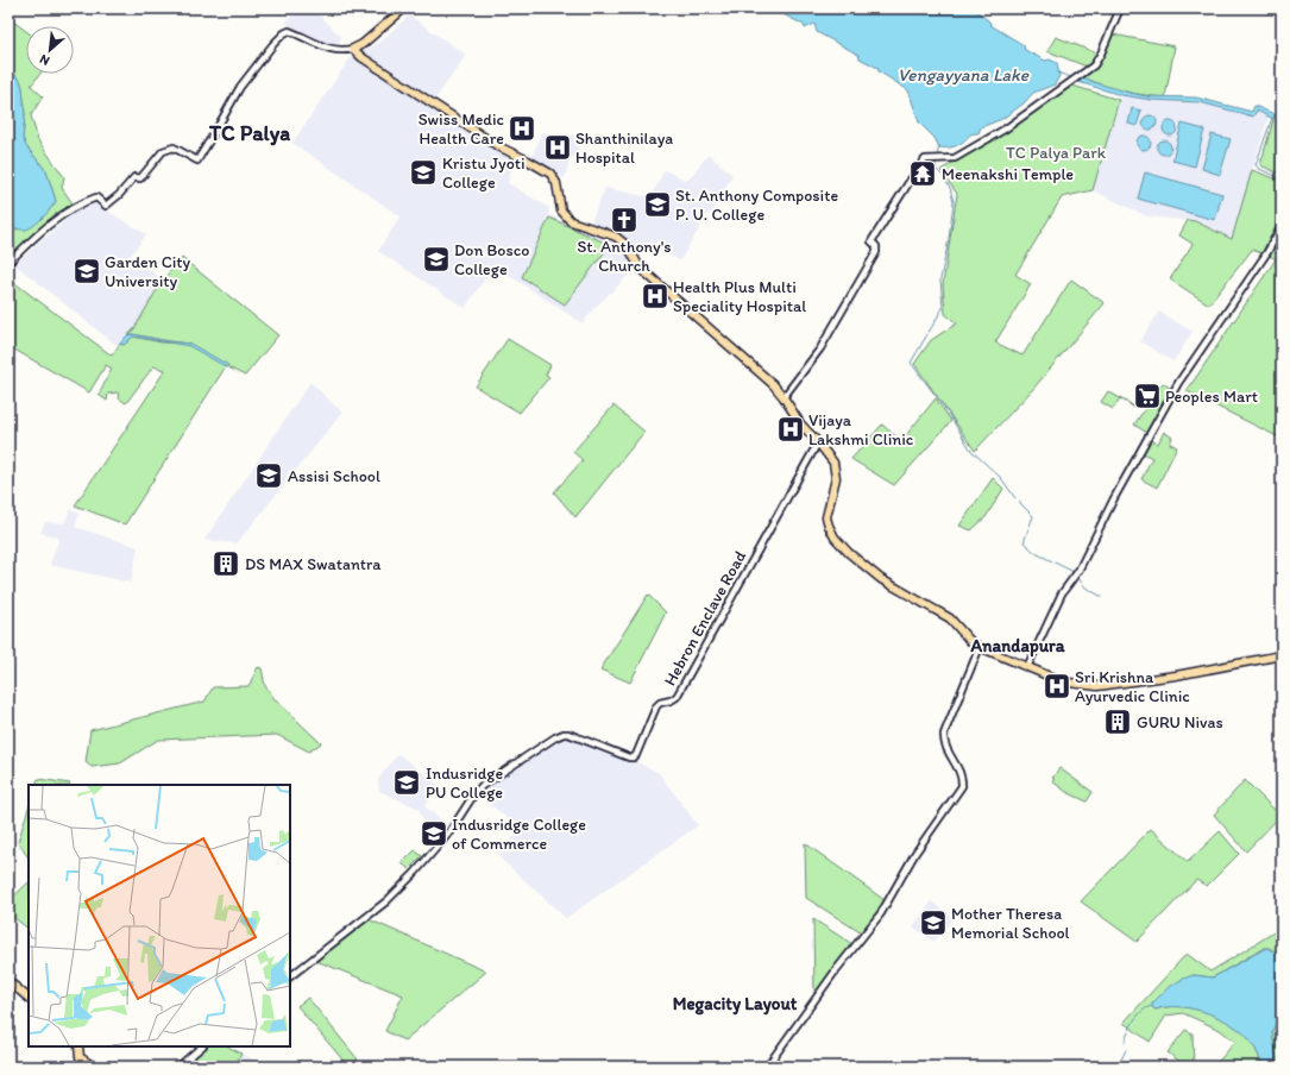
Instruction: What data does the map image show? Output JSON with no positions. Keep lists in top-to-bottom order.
{
  "streets": {
    "street": ["Hebron Enclave Road"]
  },
  "districts": ["TC Palya", "Anandapura", "Megacity Layout"],
  "water": ["Vengayyana Lake"],
  "parks": ["TC Palya Park"],
  "places": {
    "hospital": [
      "Swiss Medic Health Care",
      "Shanthinilaya Hospital",
      "Health Plus Multi Speciality Hospital",
      "Vijaya Lakshmi Clinic",
      "Sri Krishna Ayurvedic Clinic"
    ],
    "school or university": [
      "Kristu Jyoti College",
      "St. Anthony Composite P. U. College",
      "Don Bosco College",
      "Garden City University",
      "Assisi School",
      "Indusridge PU College",
      "Indusridge College of Commerce",
      "Mother Theresa Memorial School"
    ],
    "temple": ["Meenakshi Temple"],
    "church": ["St. Anthony's Church"],
    "supermarket": ["Peoples Mart"],
    "building": ["DS MAX Swatantra", "GURU Nivas"]
  },
  "north": "bottom left"
}
